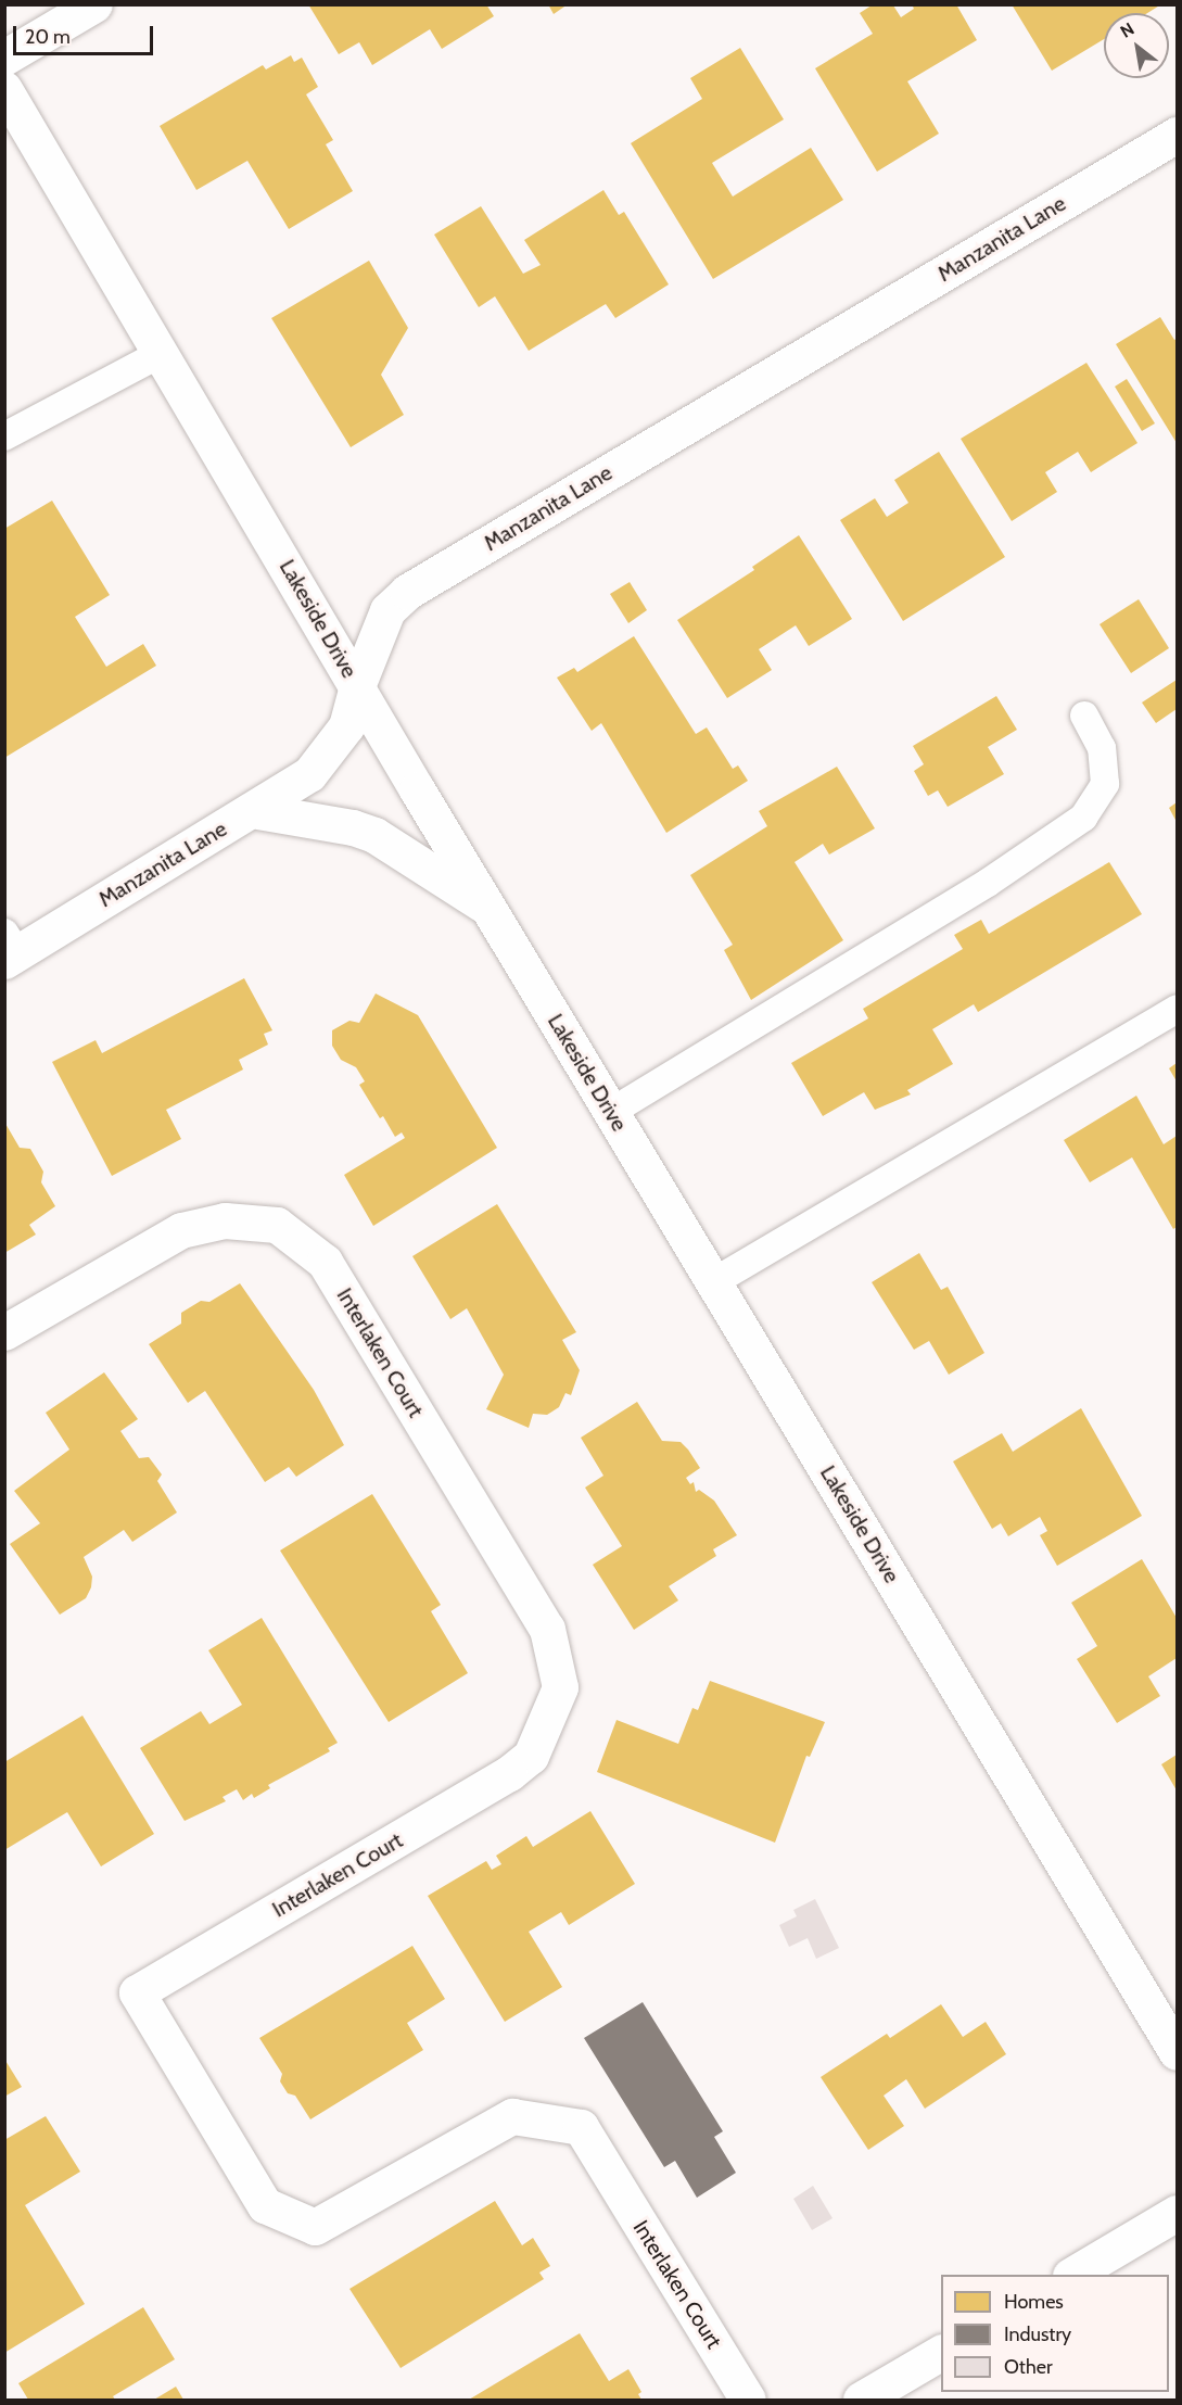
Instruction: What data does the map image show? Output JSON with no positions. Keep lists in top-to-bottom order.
{
  "streets": {
    "street": ["Manzanita Lane", "Lakeside Drive", "Interlaken Court"]
  },
  "crossings": [
    ["Manzanita Lane", "Lakeside Drive"]
  ],
  "legend": ["Homes", "Industry", "Other"],
  "scale_bar": "20 m",
  "north": "top left"
}
